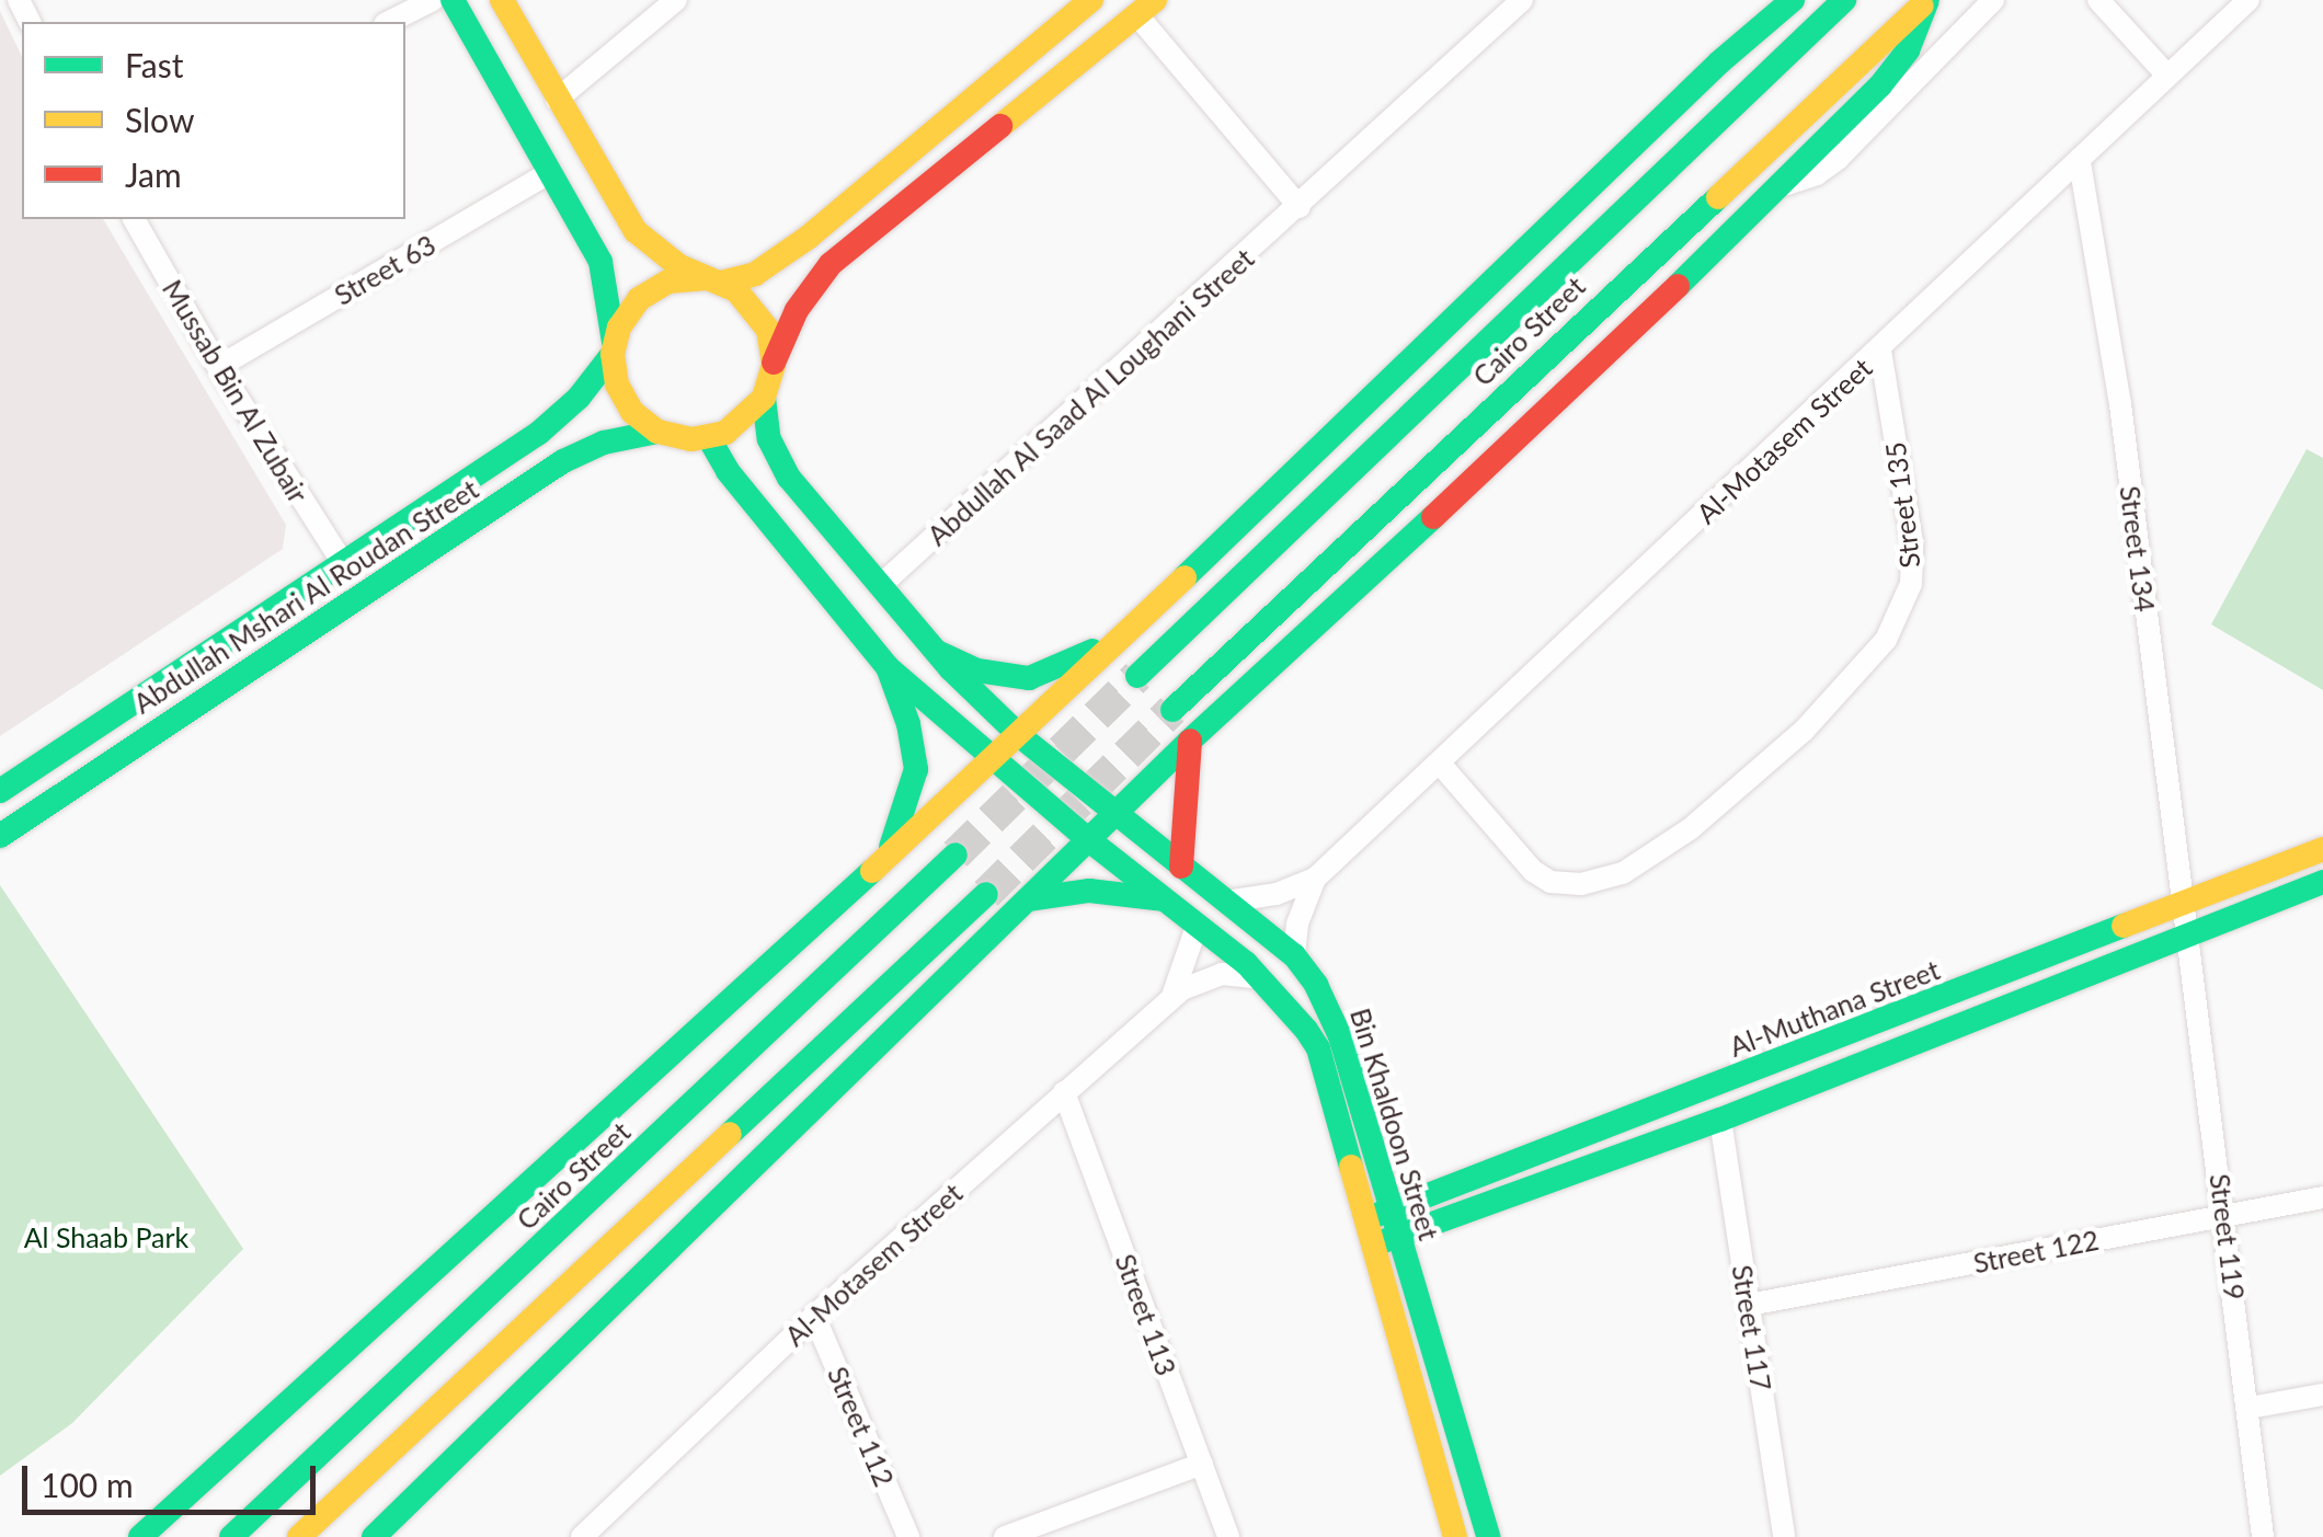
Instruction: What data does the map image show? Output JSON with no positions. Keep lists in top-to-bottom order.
{
  "streets": {
    "main road": [
      "Cairo Street",
      "Abdullah Mshari Al Roudan Street",
      "Al-Muthana Street",
      "Bin Khaldoon Street"
    ],
    "street": [
      "Street 63",
      "Mussab Bin Al Zubair",
      "Abdullah Al Saad Al Loughani Street",
      "Al-Motasem Street",
      "Street 135",
      "Street 134",
      "Street 119",
      "Street 122",
      "Street 113",
      "Street 117",
      "Street 112"
    ]
  },
  "crossings": [
    ["Street 63", "Mussab Bin Al Zubair"],
    ["Mussab Bin Al Zubair", "Abdullah Mshari Al Roudan Street"],
    ["Abdullah Al Saad Al Loughani Street", "Bin Khaldoon Street"],
    ["Al-Motasem Street", "Street 135"],
    ["Al-Motasem Street", "Street 134"],
    ["Al-Motasem Street", "Bin Khaldoon Street"],
    ["Al-Motasem Street", "Street 113"],
    ["Al-Motasem Street", "Street 112"],
    ["Street 134", "Al-Muthana Street"],
    ["Street 134", "Street 119"],
    ["Abdullah Mshari Al Roudan Street", "Bin Khaldoon Street"],
    ["Al-Muthana Street", "Bin Khaldoon Street"],
    ["Street 119", "Street 122"],
    ["Street 122", "Street 117"]
  ],
  "parks": ["Al Shaab Park"],
  "legend": ["Fast", "Slow", "Jam"],
  "scale_bar": "100 m"
}
